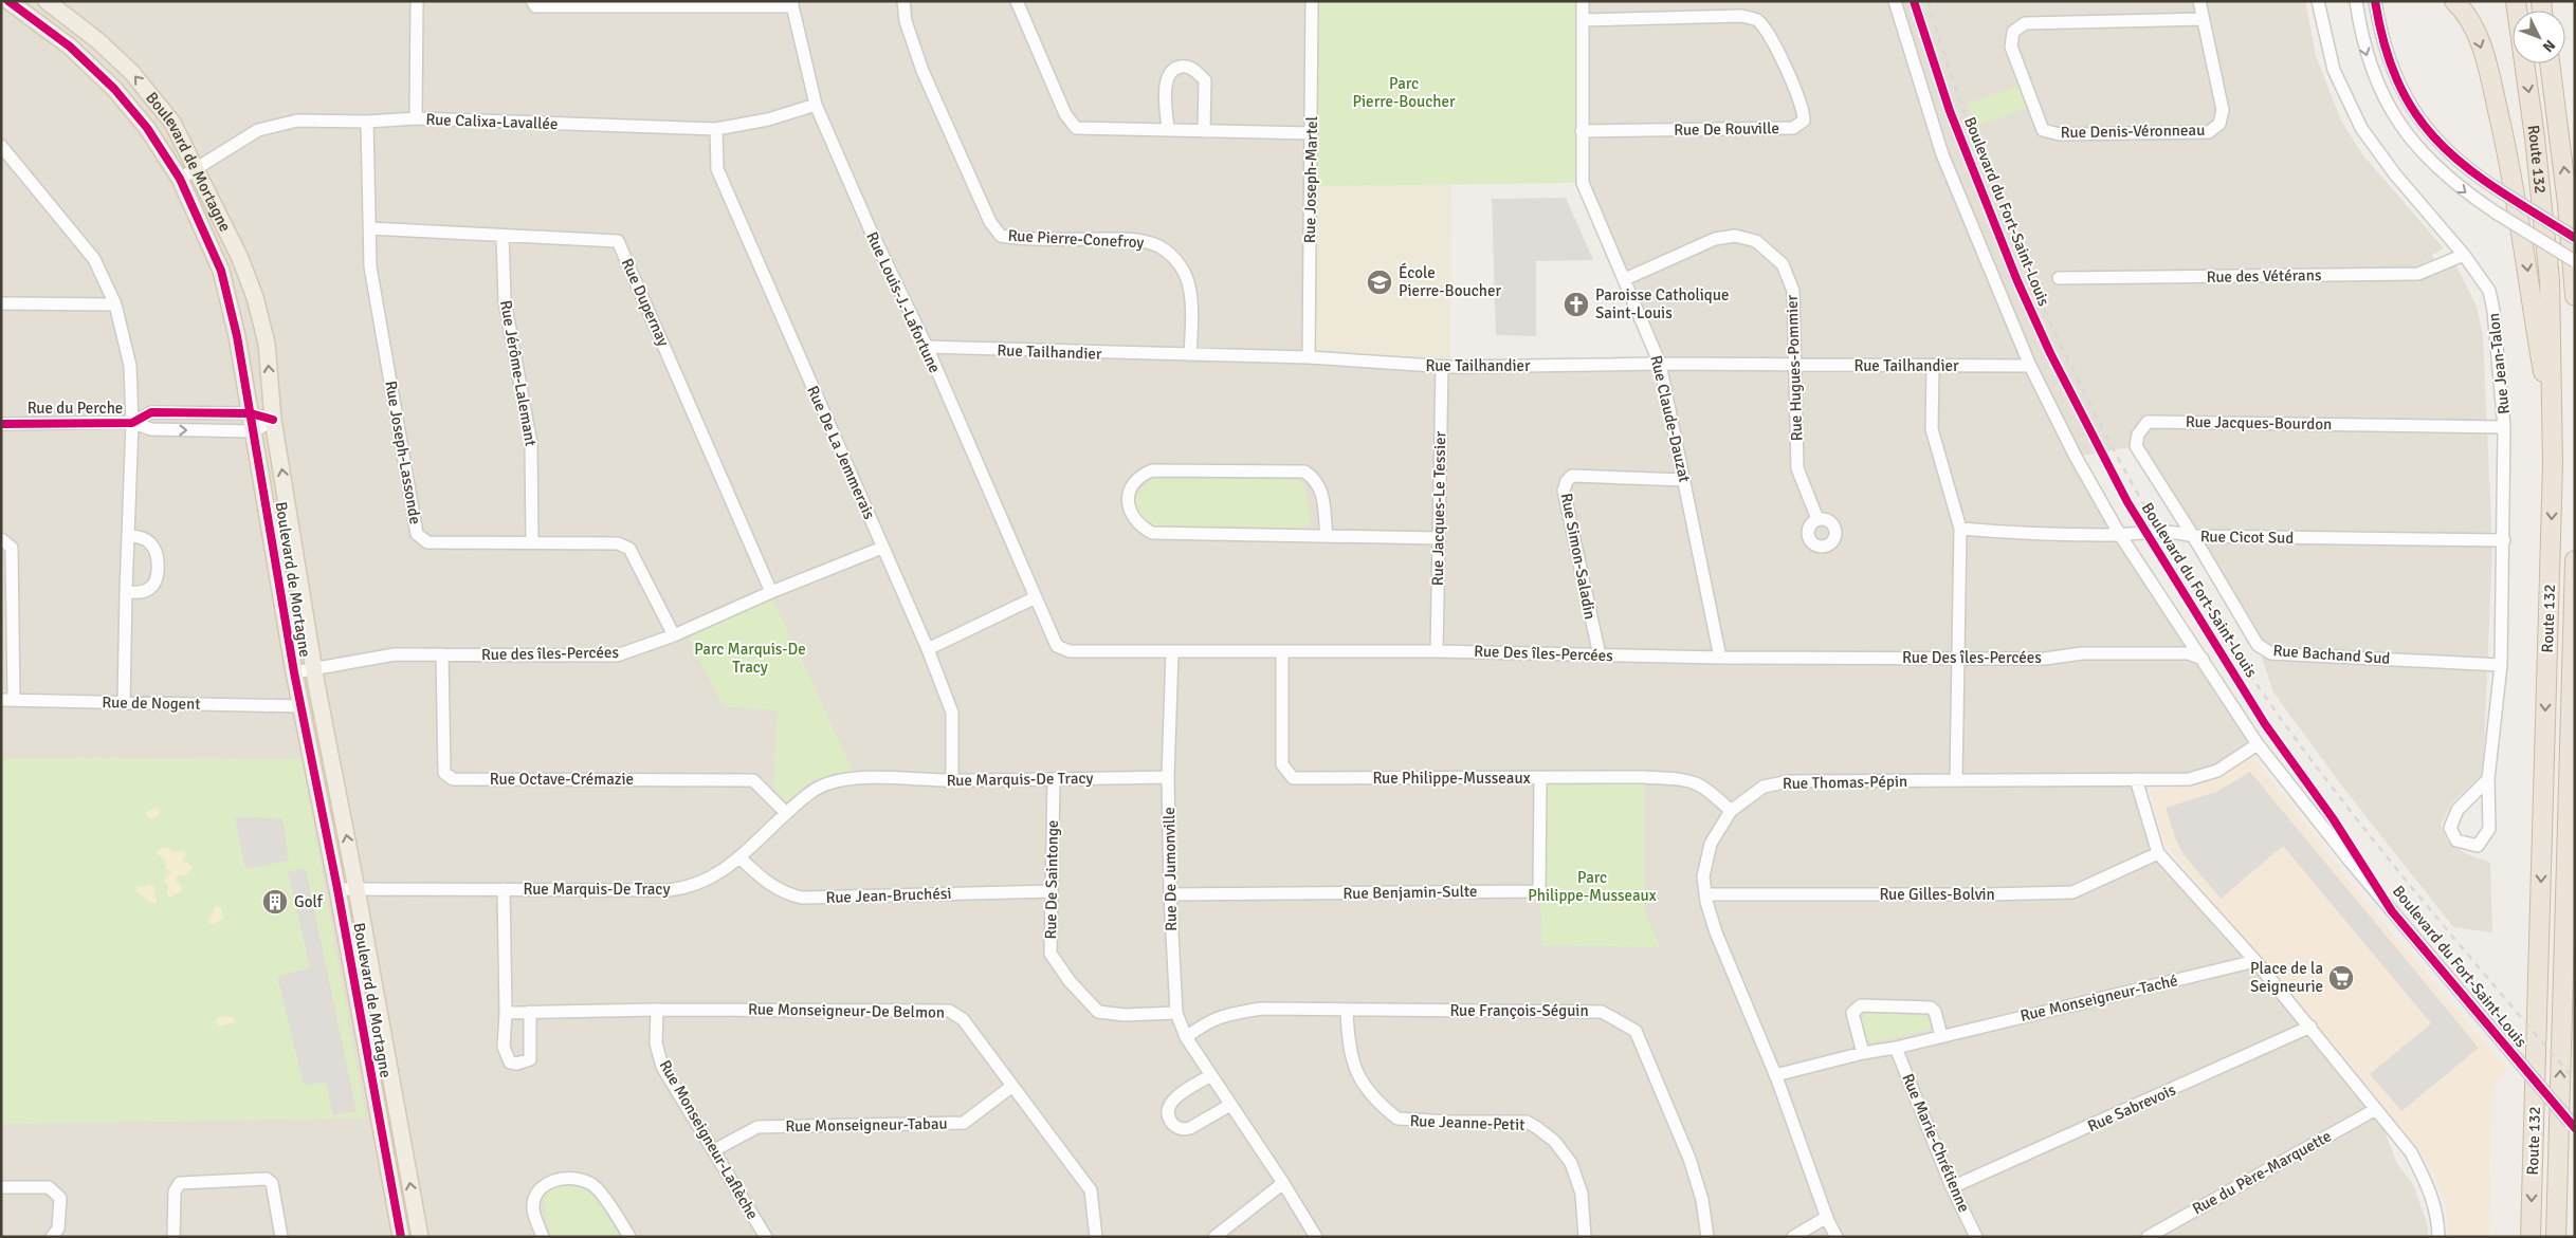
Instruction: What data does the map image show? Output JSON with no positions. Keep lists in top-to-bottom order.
{
  "streets": {
    "highway": ["Route 132"],
    "main road": ["Boulevard de Mortagne"],
    "street": [
      "Rue Calixa-Lavallée",
      "Rue De Rouville",
      "Rue Denis-Véronneau",
      "Rue Joseph-Martel",
      "Boulevard du Fort-Saint-Louis",
      "Rue Pierre-Conefroy",
      "Rue des Vétérans",
      "Rue Dupernay",
      "Rue Louis-J.-Lafortune",
      "Rue Tailhandier",
      "Rue Jean-Talon",
      "Rue Hugues-Pommier",
      "Rue Jérôme-Lalemant",
      "Rue du Perche",
      "Rue Claude-Dauzat",
      "Rue Jacques-Bourdon",
      "Rue Joseph-Lassonde",
      "Rue De La Jemmerais",
      "Rue Jacques-Le Tessier",
      "Rue Cicot Sud",
      "Rue Simon-Saladin",
      "Rue des îles-Percées",
      "Rue Des îles-Percées",
      "Rue Bachand Sud",
      "Rue de Nogent",
      "Rue Philippe-Musseaux",
      "Rue Octave-Crémazie",
      "Rue Marquis-De Tracy",
      "Rue Thomas-Pépin",
      "Rue De Jumonville",
      "Rue De Saintonge",
      "Rue Benjamin-Sulte",
      "Rue Gilles-Bolvin",
      "Rue Jean-Bruchési",
      "Rue Monseigneur-Taché",
      "Rue Monseigneur-De Belmon",
      "Rue François-Séguin",
      "Rue Sabrevois",
      "Rue Jeanne-Petit",
      "Rue Monseigneur-Tabau",
      "Rue Monseigneur-Laflèche",
      "Rue Marie-Chrétienne",
      "Rue du Père-Marquette"
    ]
  },
  "crossings": [
    ["Rue Calixa-Lavallée", "Boulevard de Mortagne"],
    ["Rue Calixa-Lavallée", "Rue Louis-J.-Lafortune"],
    ["Rue Calixa-Lavallée", "Rue Joseph-Lassonde"],
    ["Rue Calixa-Lavallée", "Rue De La Jemmerais"],
    ["Rue De Rouville", "Rue Claude-Dauzat"],
    ["Boulevard de Mortagne", "Rue du Perche"],
    ["Boulevard de Mortagne", "Rue des îles-Percées"],
    ["Boulevard de Mortagne", "Rue de Nogent"],
    ["Boulevard de Mortagne", "Rue Marquis-De Tracy"],
    ["Rue Joseph-Martel", "Rue Tailhandier"],
    ["Boulevard du Fort-Saint-Louis", "Rue Tailhandier"],
    ["Boulevard du Fort-Saint-Louis", "Rue Cicot Sud"],
    ["Boulevard du Fort-Saint-Louis", "Rue Des îles-Percées"],
    ["Boulevard du Fort-Saint-Louis", "Rue Thomas-Pépin"],
    ["Rue Pierre-Conefroy", "Rue Tailhandier"],
    ["Rue des Vétérans", "Rue Jean-Talon"],
    ["Rue Dupernay", "Rue Jérôme-Lalemant"],
    ["Rue Dupernay", "Rue Joseph-Lassonde"],
    ["Rue Dupernay", "Rue des îles-Percées"],
    ["Rue Louis-J.-Lafortune", "Rue Tailhandier"],
    ["Rue Louis-J.-Lafortune", "Rue Des îles-Percées"],
    ["Rue Tailhandier", "Rue Hugues-Pommier"],
    ["Rue Tailhandier", "Rue Claude-Dauzat"],
    ["Rue Tailhandier", "Rue Jacques-Le Tessier"],
    ["Rue Jean-Talon", "Rue Jacques-Bourdon"],
    ["Rue Jean-Talon", "Rue Cicot Sud"],
    ["Rue Jean-Talon", "Rue Bachand Sud"],
    ["Rue Hugues-Pommier", "Rue Claude-Dauzat"],
    ["Rue Jérôme-Lalemant", "Rue Joseph-Lassonde"],
    ["Rue Claude-Dauzat", "Rue Simon-Saladin"],
    ["Rue Claude-Dauzat", "Rue Des îles-Percées"],
    ["Rue Jacques-Bourdon", "Rue Cicot Sud"],
    ["Rue Jacques-Bourdon", "Rue Bachand Sud"],
    ["Rue Joseph-Lassonde", "Rue des îles-Percées"],
    ["Rue De La Jemmerais", "Rue des îles-Percées"],
    ["Rue De La Jemmerais", "Rue Marquis-De Tracy"],
    ["Rue Jacques-Le Tessier", "Rue Des îles-Percées"],
    ["Rue Cicot Sud", "Rue Bachand Sud"],
    ["Rue Simon-Saladin", "Rue Des îles-Percées"],
    ["Rue des îles-Percées", "Rue Octave-Crémazie"],
    ["Rue Des îles-Percées", "Rue Philippe-Musseaux"],
    ["Rue Des îles-Percées", "Rue De Jumonville"],
    ["Rue Philippe-Musseaux", "Rue Thomas-Pépin"],
    ["Rue Philippe-Musseaux", "Rue Benjamin-Sulte"],
    ["Rue Octave-Crémazie", "Rue Marquis-De Tracy"],
    ["Rue Marquis-De Tracy", "Rue De Jumonville"],
    ["Rue Marquis-De Tracy", "Rue De Saintonge"],
    ["Rue Marquis-De Tracy", "Rue Jean-Bruchési"],
    ["Rue Thomas-Pépin", "Rue Gilles-Bolvin"],
    ["Rue Thomas-Pépin", "Rue Monseigneur-Taché"],
    ["Rue De Jumonville", "Rue De Saintonge"],
    ["Rue De Jumonville", "Rue Benjamin-Sulte"],
    ["Rue De Jumonville", "Rue François-Séguin"],
    ["Rue De Saintonge", "Rue Jean-Bruchési"],
    ["Rue Monseigneur-Taché", "Rue Marie-Chrétienne"],
    ["Rue Monseigneur-De Belmon", "Rue Monseigneur-Tabau"],
    ["Rue Monseigneur-De Belmon", "Rue Monseigneur-Laflèche"],
    ["Rue François-Séguin", "Rue Jeanne-Petit"],
    ["Rue Sabrevois", "Rue Marie-Chrétienne"],
    ["Rue Monseigneur-Tabau", "Rue Monseigneur-Laflèche"]
  ],
  "parks": ["Parc Pierre-Boucher", "Parc Marquis-De Tracy", "Parc Philippe-Musseaux"],
  "places": {
    "school or university": ["École Pierre-Boucher"],
    "church": ["Paroisse Catholique Saint-Louis"],
    "building": ["Golf"],
    "supermarket": ["Place de la Seigneurie"]
  },
  "north": "bottom right"
}
